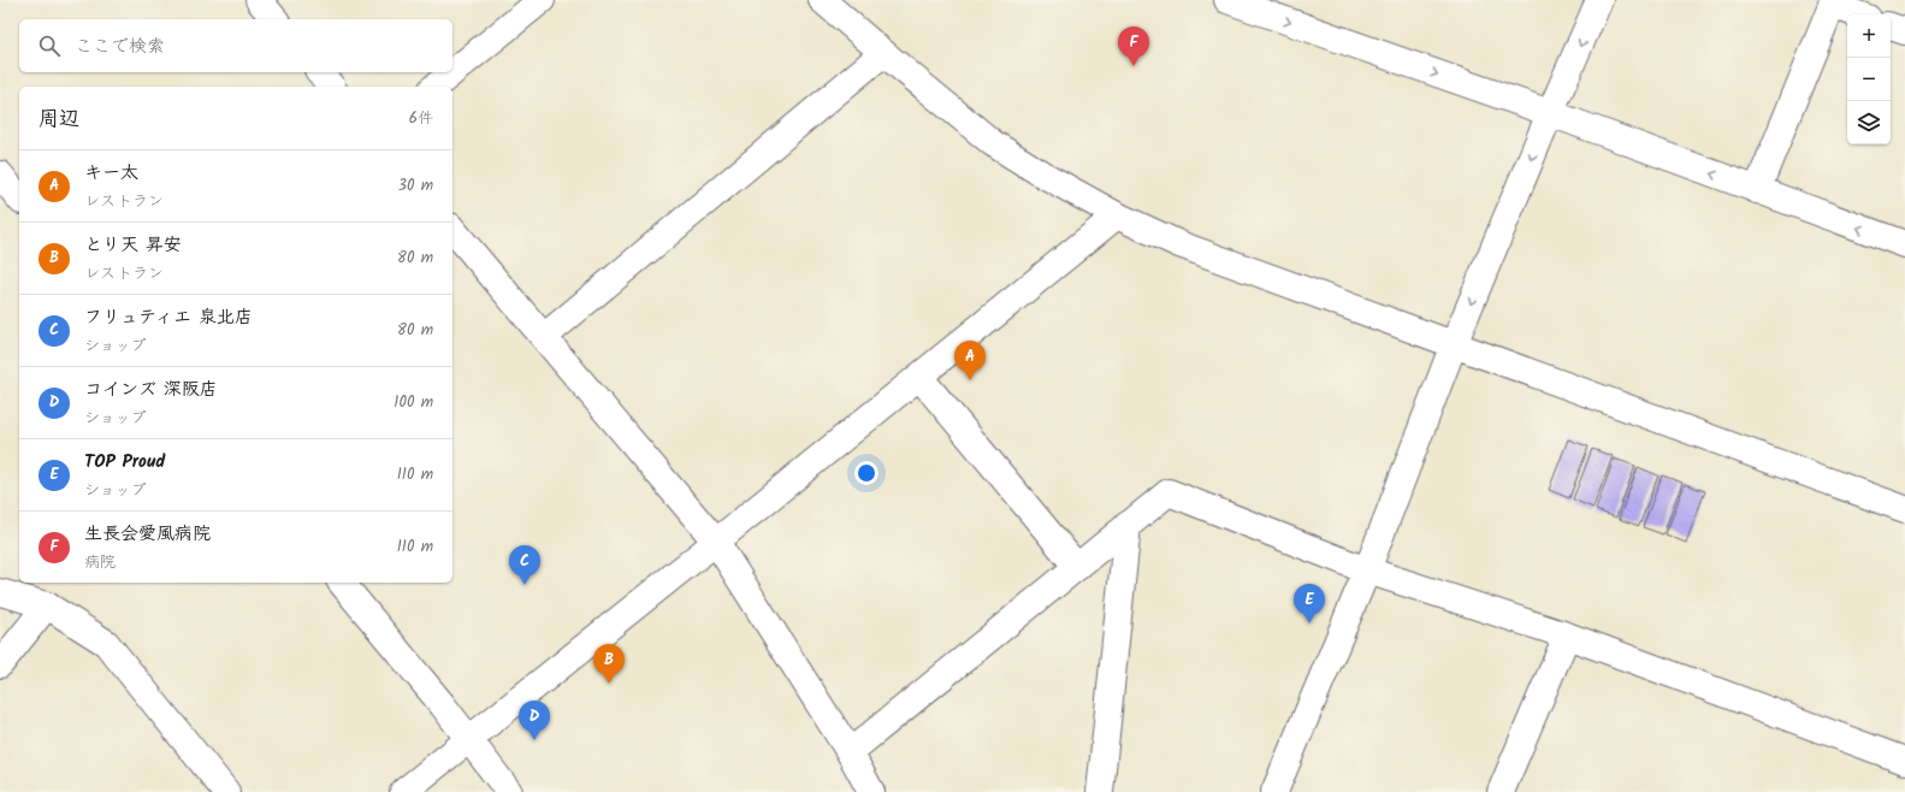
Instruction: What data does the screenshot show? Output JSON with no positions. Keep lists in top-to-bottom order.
{
  "page": {
    "map_buttons": ["+", "−"],
    "search": "ここで検索",
    "pins": [
      "F",
      "A",
      "C",
      "E",
      "B",
      "D"
    ],
    "heading": ["周辺", "6件"],
    "list": [
      {
        "mark": "A",
        "name": "キー太",
        "note": "レストラン",
        "value": "30 m"
      },
      {
        "mark": "B",
        "name": "とり天 昇安",
        "note": "レストラン",
        "value": "80 m"
      },
      {
        "mark": "C",
        "name": "フリュティエ 泉北店",
        "note": "ショップ",
        "value": "80 m"
      },
      {
        "mark": "D",
        "name": "コインズ 深阪店",
        "note": "ショップ",
        "value": "100 m"
      },
      {
        "mark": "E",
        "name": "TOP Proud",
        "note": "ショップ",
        "value": "110 m"
      },
      {
        "mark": "F",
        "name": "生長会愛風病院",
        "note": "病院",
        "value": "110 m"
      }
    ]
  }
}
